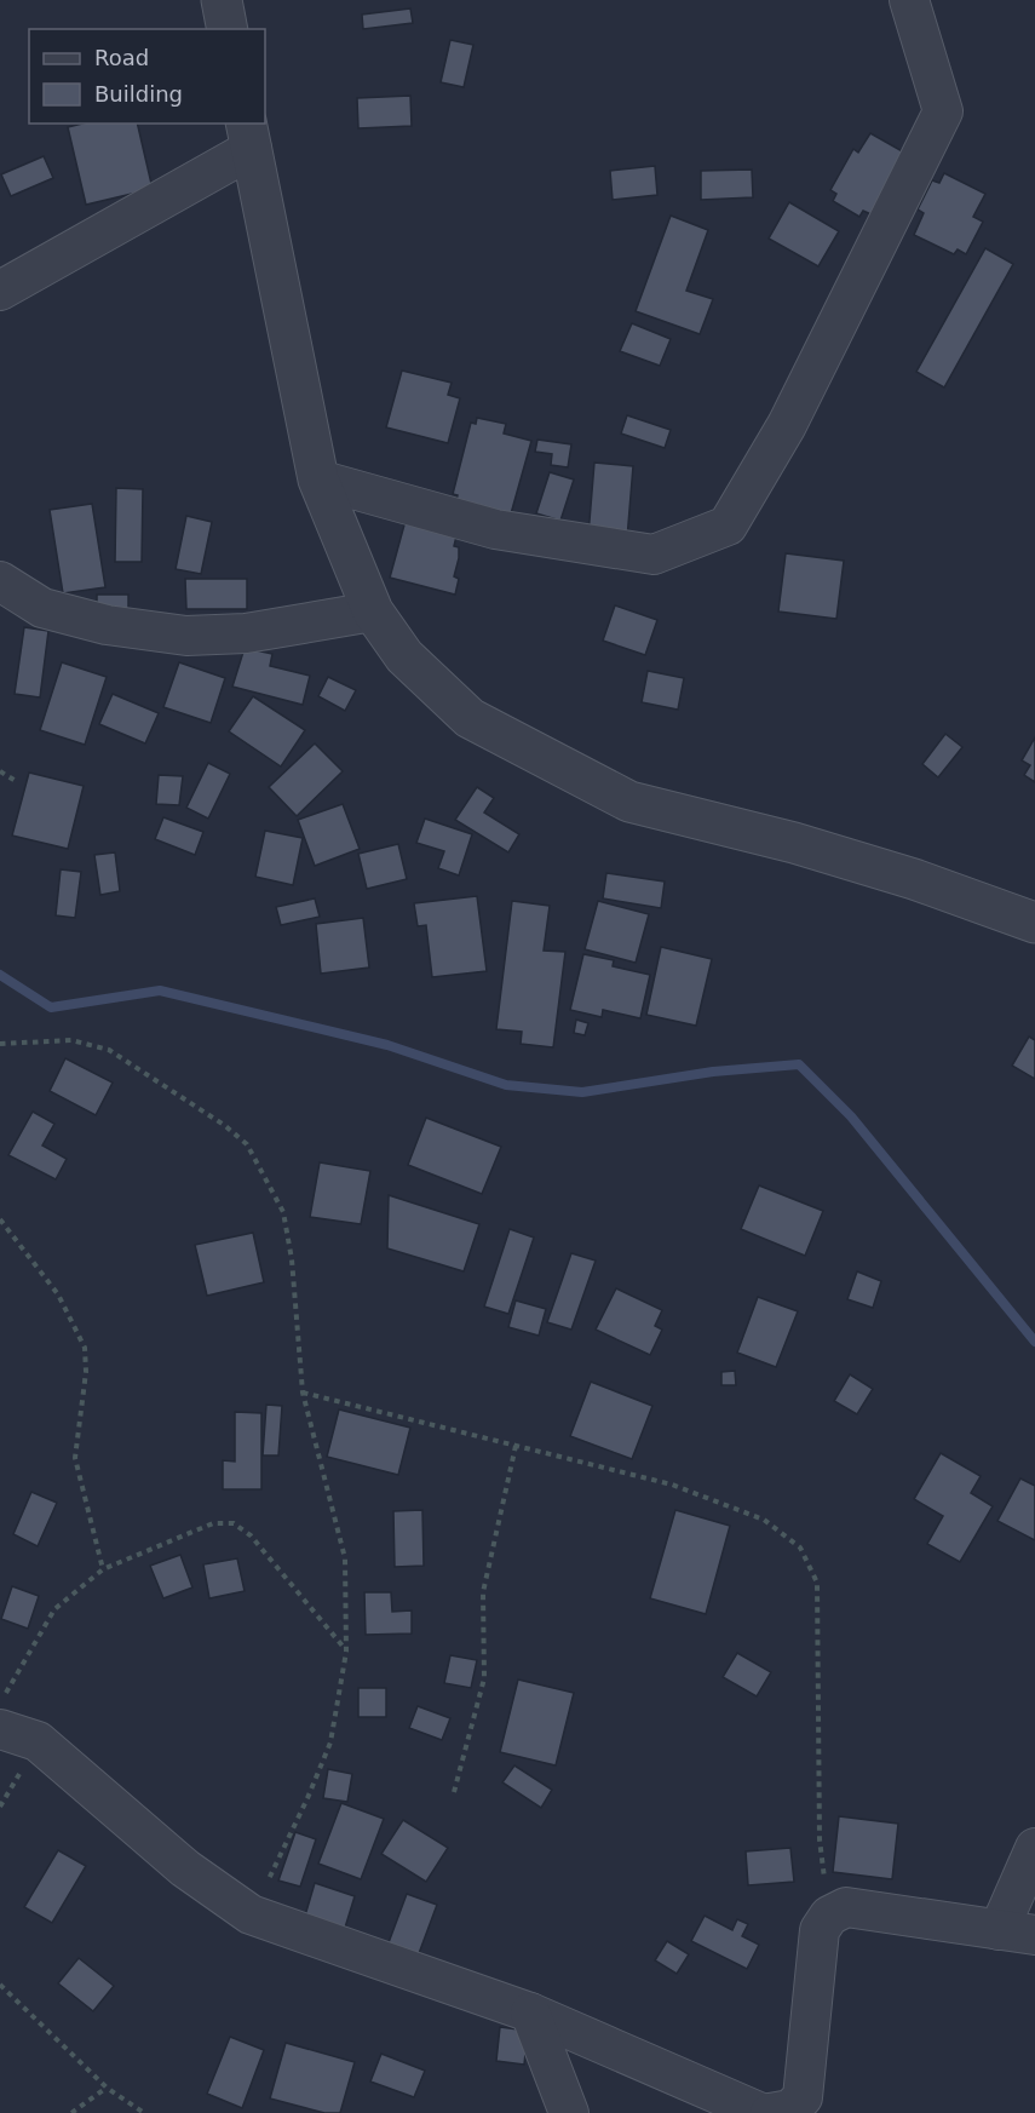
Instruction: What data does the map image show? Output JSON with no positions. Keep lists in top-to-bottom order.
{
  "legend": ["Road", "Building"]
}
